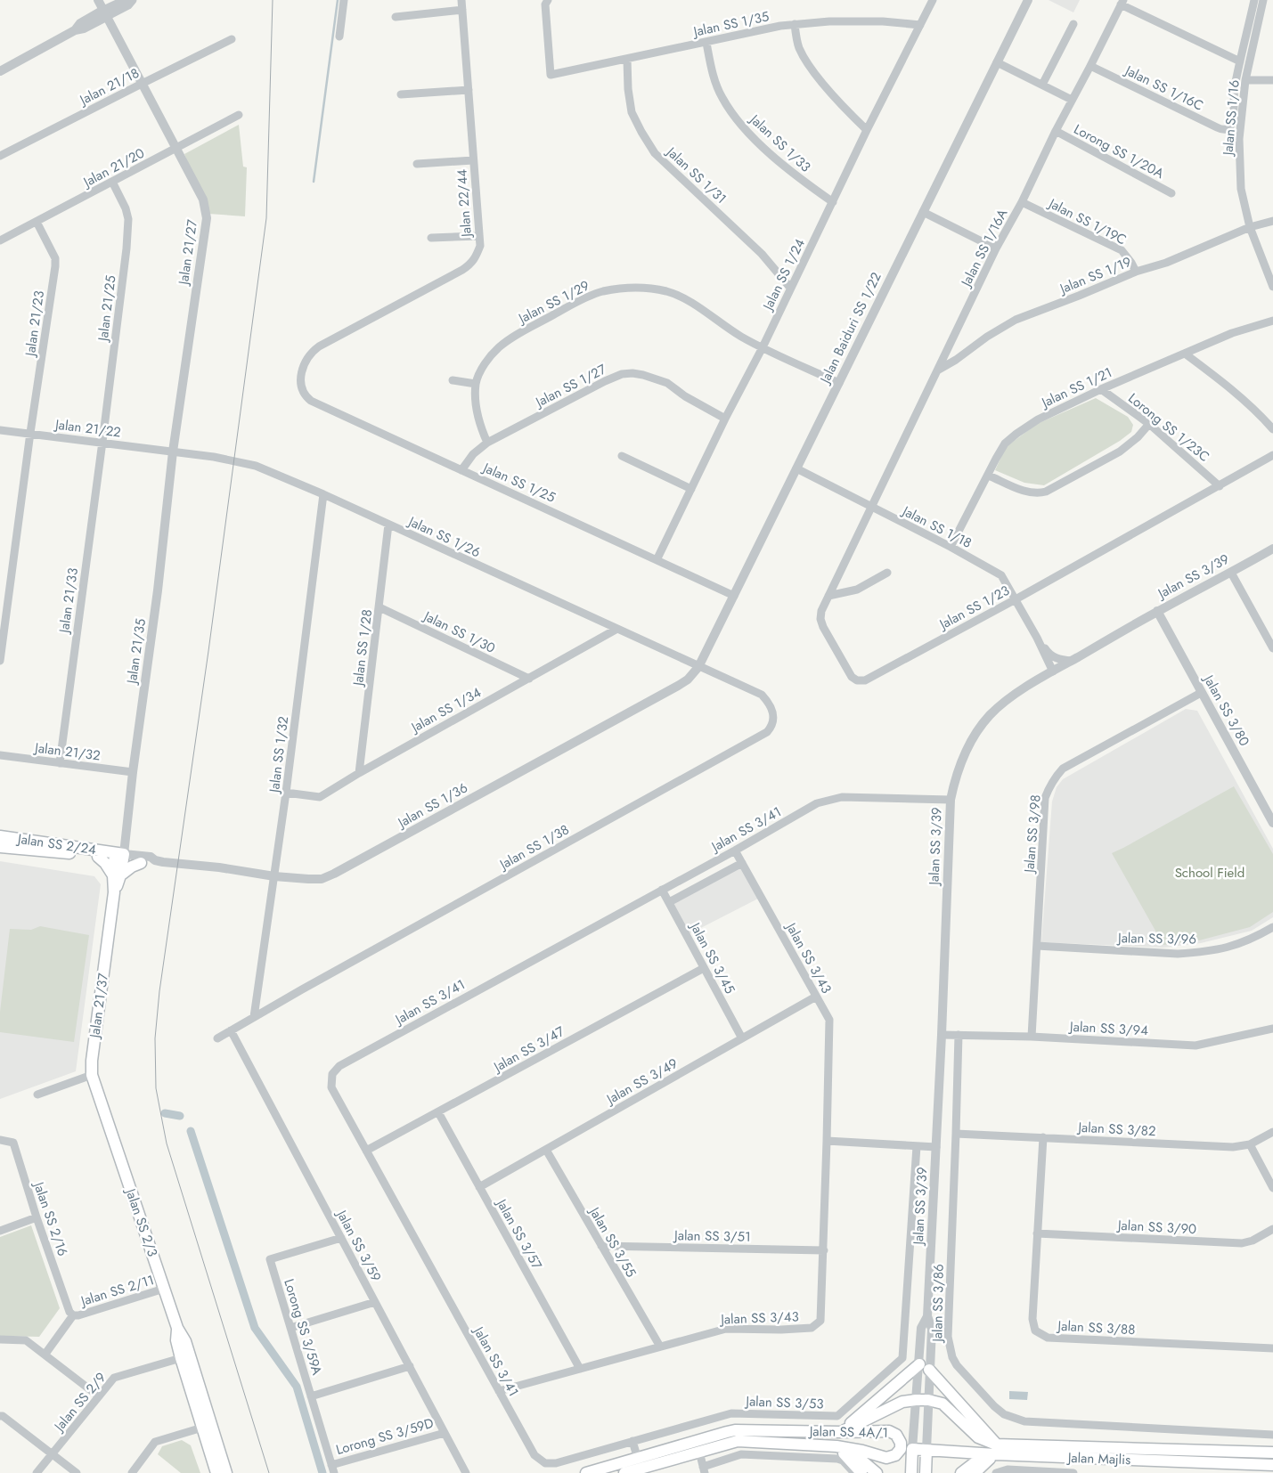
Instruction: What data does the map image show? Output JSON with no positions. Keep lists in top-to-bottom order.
{
  "streets": {
    "main road": [
      "Jalan SS 2/24",
      "Jalan 21/37",
      "Jalan SS 2/3",
      "Jalan SS 4A/1",
      "Jalan Majlis"
    ],
    "street": [
      "Jalan SS 1/35",
      "Jalan 21/18",
      "Jalan SS 1/16C",
      "Jalan SS 1/16",
      "Jalan SS 1/33",
      "Lorong SS 1/20A",
      "Jalan 21/20",
      "Jalan SS 1/31",
      "Jalan 22/44",
      "Jalan SS 1/19C",
      "Jalan SS 1/16A",
      "Jalan 21/27",
      "Jalan SS 1/24",
      "Jalan SS 1/19",
      "Jalan SS 1/29",
      "Jalan 21/25",
      "Jalan 21/23",
      "Jalan Baiduri SS 1/22",
      "Jalan SS 1/27",
      "Jalan SS 1/21",
      "Lorong SS 1/23C",
      "Jalan 21/22",
      "Jalan SS 1/25",
      "Jalan SS 1/18",
      "Jalan SS 1/26",
      "Jalan SS 3/39",
      "Jalan 21/33",
      "Jalan SS 1/23",
      "Jalan SS 1/30",
      "Jalan SS 1/28",
      "Jalan 21/35",
      "Jalan SS 1/34",
      "Jalan SS 3/80",
      "Jalan 21/32",
      "Jalan SS 1/32",
      "Jalan SS 1/36",
      "Jalan SS 3/41",
      "Jalan SS 3/98",
      "Jalan SS 1/38",
      "Jalan SS 3/96",
      "Jalan SS 3/45",
      "Jalan SS 3/43",
      "Jalan SS 3/94",
      "Jalan SS 3/47",
      "Jalan SS 3/49",
      "Jalan SS 3/82",
      "Jalan SS 2/16",
      "Jalan SS 3/90",
      "Jalan SS 3/57",
      "Jalan SS 3/51",
      "Jalan SS 3/55",
      "Jalan SS 3/59",
      "Jalan SS 2/11",
      "Jalan SS 3/86",
      "Lorong SS 3/59A",
      "Jalan SS 3/88",
      "Jalan SS 2/9",
      "Jalan SS 3/53",
      "Lorong SS 3/59D"
    ]
  },
  "crossings": [
    ["Jalan SS 1/35", "Jalan SS 1/33"],
    ["Jalan SS 1/35", "Jalan SS 1/31"],
    ["Jalan SS 1/35", "Jalan SS 1/24"],
    ["Jalan 21/18", "Jalan 21/27"],
    ["Jalan SS 1/16C", "Jalan SS 1/16"],
    ["Jalan SS 1/16C", "Jalan SS 1/16A"],
    ["Jalan SS 1/16", "Jalan SS 1/19"],
    ["Jalan SS 1/33", "Jalan SS 1/24"],
    ["Lorong SS 1/20A", "Jalan SS 1/16A"],
    ["Jalan 21/20", "Jalan 21/27"],
    ["Jalan 21/20", "Jalan 21/25"],
    ["Jalan 21/20", "Jalan 21/23"],
    ["Jalan SS 1/31", "Jalan SS 1/24"],
    ["Jalan 22/44", "Jalan SS 1/25"],
    ["Jalan SS 1/19C", "Jalan SS 1/16A"],
    ["Jalan SS 1/19C", "Jalan SS 1/19"],
    ["Jalan SS 1/16A", "Jalan SS 1/19"],
    ["Jalan SS 1/16A", "Jalan SS 1/18"],
    ["Jalan SS 1/16A", "Jalan SS 1/23"],
    ["Jalan 21/27", "Jalan 21/22"],
    ["Jalan 21/27", "Jalan SS 1/26"],
    ["Jalan 21/27", "Jalan 21/35"],
    ["Jalan SS 1/24", "Jalan SS 1/29"],
    ["Jalan SS 1/24", "Jalan SS 1/27"],
    ["Jalan SS 1/24", "Jalan SS 1/25"],
    ["Jalan SS 1/29", "Jalan Baiduri SS 1/22"],
    ["Jalan SS 1/29", "Jalan SS 1/27"],
    ["Jalan 21/25", "Jalan 21/22"],
    ["Jalan 21/25", "Jalan 21/33"],
    ["Jalan 21/23", "Jalan 21/22"],
    ["Jalan Baiduri SS 1/22", "Jalan SS 1/25"],
    ["Jalan Baiduri SS 1/22", "Jalan SS 1/18"],
    ["Jalan Baiduri SS 1/22", "Jalan SS 1/26"],
    ["Jalan Baiduri SS 1/22", "Jalan SS 1/36"],
    ["Jalan Baiduri SS 1/22", "Jalan SS 1/38"],
    ["Jalan SS 1/27", "Jalan SS 1/25"],
    ["Jalan SS 1/21", "Lorong SS 1/23C"],
    ["Jalan SS 1/21", "Jalan SS 1/18"],
    ["Lorong SS 1/23C", "Jalan SS 1/23"],
    ["Jalan 21/22", "Jalan SS 1/26"],
    ["Jalan 21/22", "Jalan 21/33"],
    ["Jalan 21/22", "Jalan 21/35"],
    ["Jalan SS 1/18", "Jalan SS 3/39"],
    ["Jalan SS 1/18", "Jalan SS 1/23"],
    ["Jalan SS 1/26", "Jalan SS 1/28"],
    ["Jalan SS 1/26", "Jalan 21/35"],
    ["Jalan SS 1/26", "Jalan SS 1/34"],
    ["Jalan SS 1/26", "Jalan SS 1/32"],
    ["Jalan SS 1/26", "Jalan SS 1/36"],
    ["Jalan SS 1/26", "Jalan SS 1/38"],
    ["Jalan SS 3/39", "Jalan SS 3/80"],
    ["Jalan SS 3/39", "Jalan SS 3/41"],
    ["Jalan SS 3/39", "Jalan SS 3/94"],
    ["Jalan SS 3/39", "Jalan Majlis"],
    ["Jalan 21/33", "Jalan 21/32"],
    ["Jalan SS 1/30", "Jalan SS 1/28"],
    ["Jalan SS 1/30", "Jalan SS 1/34"],
    ["Jalan SS 1/28", "Jalan SS 1/34"],
    ["Jalan 21/35", "Jalan 21/32"],
    ["Jalan 21/35", "Jalan SS 1/36"],
    ["Jalan 21/35", "Jalan SS 2/24"],
    ["Jalan 21/35", "Jalan 21/37"],
    ["Jalan SS 1/34", "Jalan SS 1/32"],
    ["Jalan SS 3/80", "Jalan SS 3/98"],
    ["Jalan SS 1/32", "Jalan SS 1/36"],
    ["Jalan SS 1/32", "Jalan SS 1/38"],
    ["Jalan SS 1/36", "Jalan SS 2/24"],
    ["Jalan SS 1/36", "Jalan SS 1/38"],
    ["Jalan SS 1/36", "Jalan 21/37"],
    ["Jalan SS 3/41", "Jalan SS 3/45"],
    ["Jalan SS 3/41", "Jalan SS 3/43"],
    ["Jalan SS 3/41", "Jalan SS 3/47"],
    ["Jalan SS 3/41", "Jalan SS 3/53"],
    ["Jalan SS 3/98", "Jalan SS 3/96"],
    ["Jalan SS 3/98", "Jalan SS 3/94"],
    ["Jalan SS 2/24", "Jalan 21/37"],
    ["Jalan SS 1/38", "Jalan SS 3/59"],
    ["Jalan SS 3/45", "Jalan SS 3/47"],
    ["Jalan SS 3/45", "Jalan SS 3/49"],
    ["Jalan SS 3/43", "Jalan SS 3/49"],
    ["Jalan SS 3/43", "Jalan SS 3/57"],
    ["Jalan SS 3/43", "Jalan SS 3/51"],
    ["Jalan SS 3/43", "Jalan SS 3/55"],
    ["Jalan 21/37", "Jalan SS 2/3"],
    ["Jalan SS 3/94", "Jalan SS 3/86"],
    ["Jalan SS 3/47", "Jalan SS 3/57"],
    ["Jalan SS 3/49", "Jalan SS 3/57"],
    ["Jalan SS 3/49", "Jalan SS 3/55"],
    ["Jalan SS 3/82", "Jalan SS 3/86"],
    ["Jalan SS 3/82", "Jalan SS 3/88"],
    ["Jalan SS 2/16", "Jalan SS 2/11"],
    ["Jalan SS 2/3", "Jalan SS 2/11"],
    ["Jalan SS 2/3", "Jalan SS 2/9"],
    ["Jalan SS 3/90", "Jalan SS 3/88"],
    ["Jalan SS 3/51", "Jalan SS 3/55"],
    ["Jalan SS 3/59", "Lorong SS 3/59A"],
    ["Jalan SS 3/59", "Lorong SS 3/59D"],
    ["Lorong SS 3/59A", "Lorong SS 3/59D"]
  ],
  "parks": ["School Field"]
}
